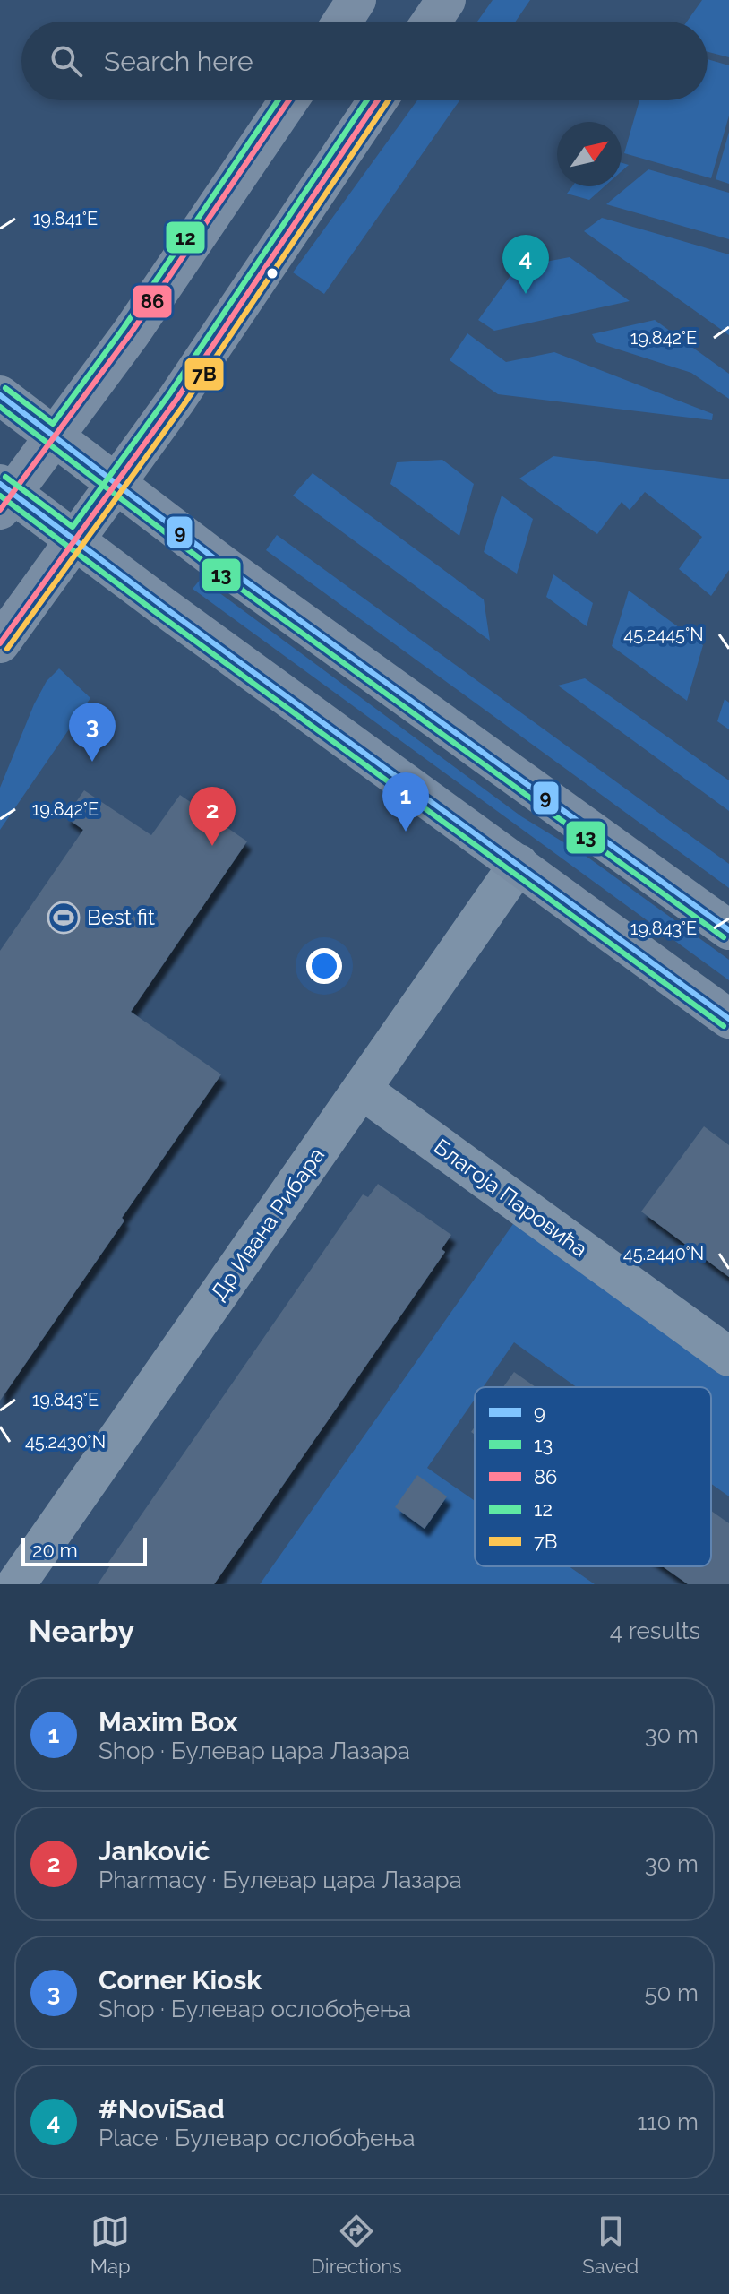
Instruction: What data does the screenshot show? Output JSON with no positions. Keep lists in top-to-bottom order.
{
  "streets": {
    "street": ["Благоја Паровића", "Др Ивана Рибара"]
  },
  "crossings": [
    ["Благоја Паровића", "Др Ивана Рибара"]
  ],
  "places": {
    "sports": ["Best fit"]
  },
  "lines": [
    "transit line 86",
    "transit line 12",
    "transit line 7B",
    "transit line 9",
    "transit line 13"
  ],
  "legend": [
    "9",
    "13",
    "86",
    "12",
    "7B"
  ],
  "scale_bar": "20 m",
  "north": "top right",
  "page": {
    "search": "Search here",
    "pins": [
      "4",
      "3",
      "1",
      "2"
    ],
    "scale": "20 m",
    "heading": ["Nearby", "4 results"],
    "list": [
      {
        "mark": "1",
        "name": "Maxim Box",
        "note": "Shop · Булевар цара Лазара",
        "value": "30 m"
      },
      {
        "mark": "2",
        "name": "Janković",
        "note": "Pharmacy · Булевар цара Лазара",
        "value": "30 m"
      },
      {
        "mark": "3",
        "name": "Corner Kiosk",
        "note": "Shop · Булевар ослобођења",
        "value": "50 m"
      },
      {
        "mark": "4",
        "name": "#NoviSad",
        "note": "Place · Булевар ослобођења",
        "value": "110 m"
      }
    ],
    "nav": ["Map", "Directions", "Saved"]
  },
  "coordinates": [
    "19.841°E",
    "19.842°E",
    "45.2445°N",
    "19.843°E",
    "45.2440°N",
    "45.2430°N"
  ]
}
